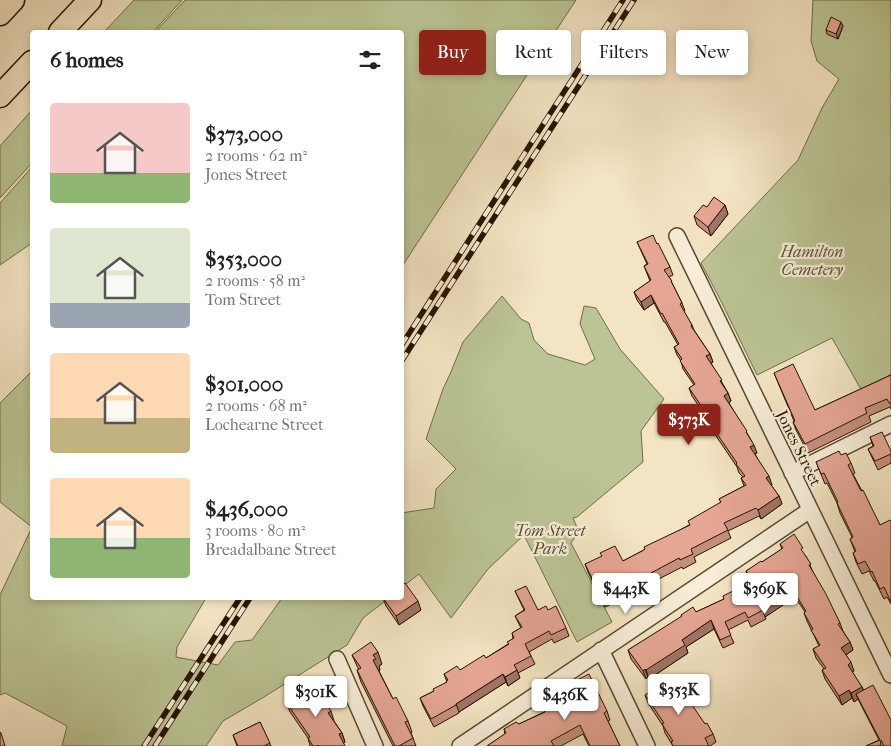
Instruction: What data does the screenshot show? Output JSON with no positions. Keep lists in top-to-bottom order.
{
  "streets": {
    "street": ["Jones Street"]
  },
  "parks": ["Hamilton Cemetery", "Tom Street Park"],
  "page": {
    "chip": [
      "Buy",
      "Rent",
      "Filters",
      "New"
    ],
    "heading": "6 homes",
    "list": [
      {
        "name": "$373,000",
        "note": "2 rooms · 62 m² · Jones Street"
      },
      {
        "name": "$353,000",
        "note": "2 rooms · 58 m² · Tom Street"
      },
      {
        "name": "$301,000",
        "note": "2 rooms · 68 m² · Lochearne Street"
      },
      {
        "name": "$436,000",
        "note": "3 rooms · 80 m² · Breadalbane Street"
      }
    ],
    "price": [
      "$373K",
      "$443K",
      "$369K",
      "$353K",
      "$301K",
      "$436K"
    ]
  }
}
